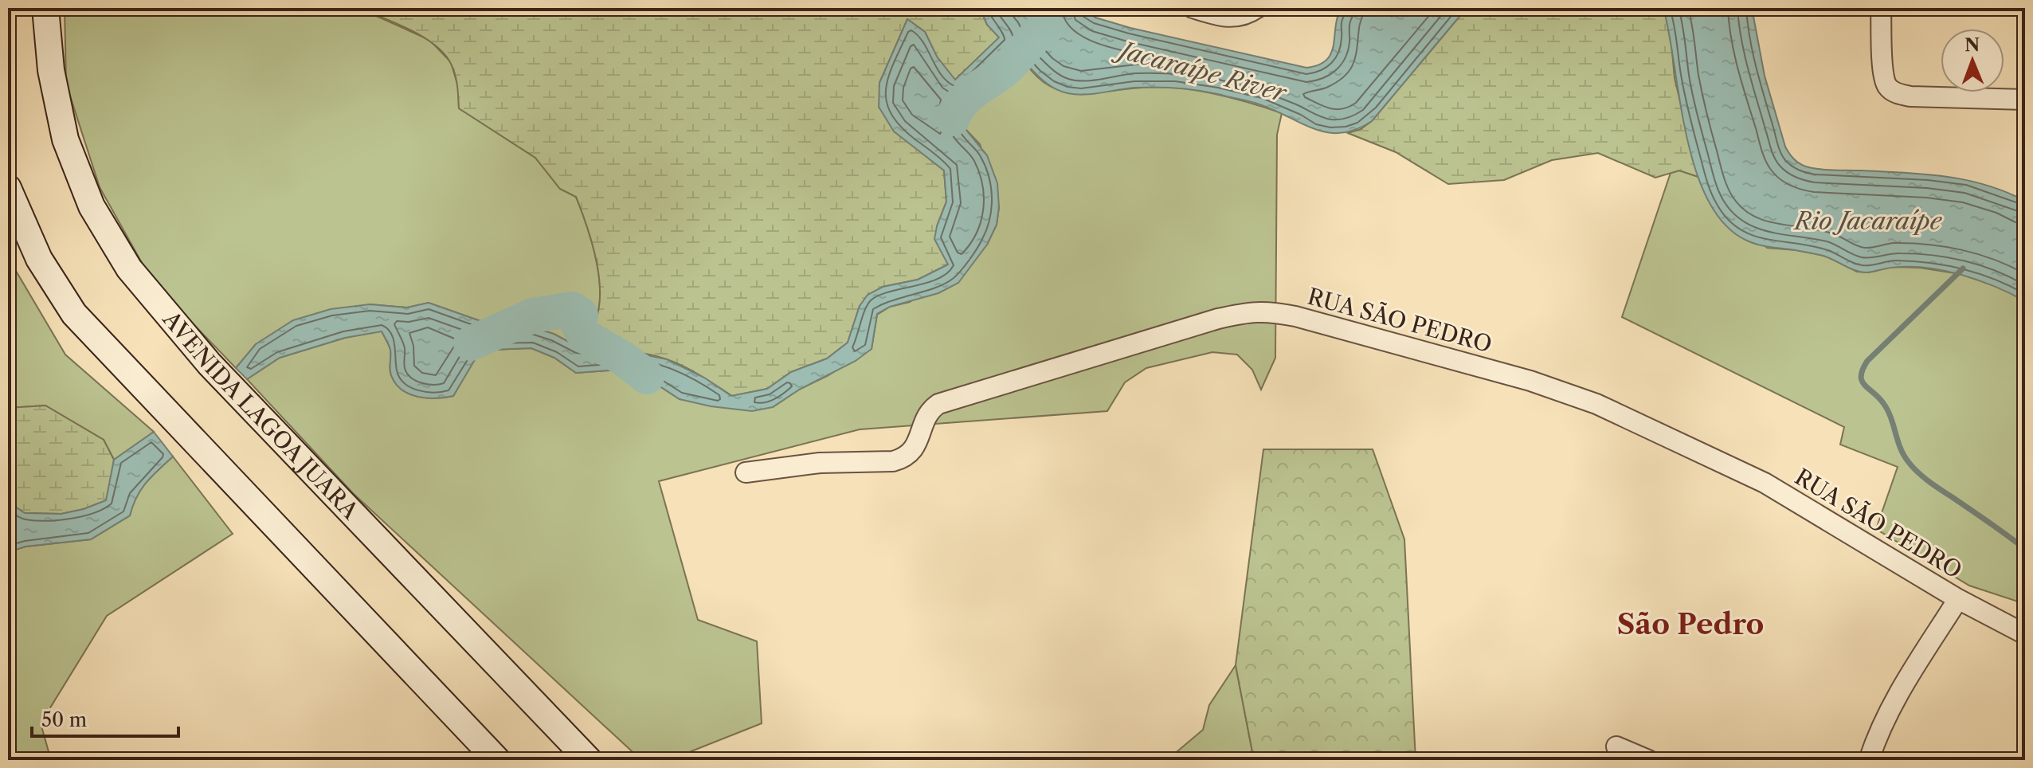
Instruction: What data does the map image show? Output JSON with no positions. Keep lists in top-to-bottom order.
{
  "streets": {
    "main road": ["AVENIDA LAGOA JUARA"],
    "street": ["RUA SÃO PEDRO"]
  },
  "districts": ["São Pedro"],
  "water": ["Jacaraípe River", "Rio Jacaraípe"],
  "scale_bar": "50 m",
  "north": "top"
}
